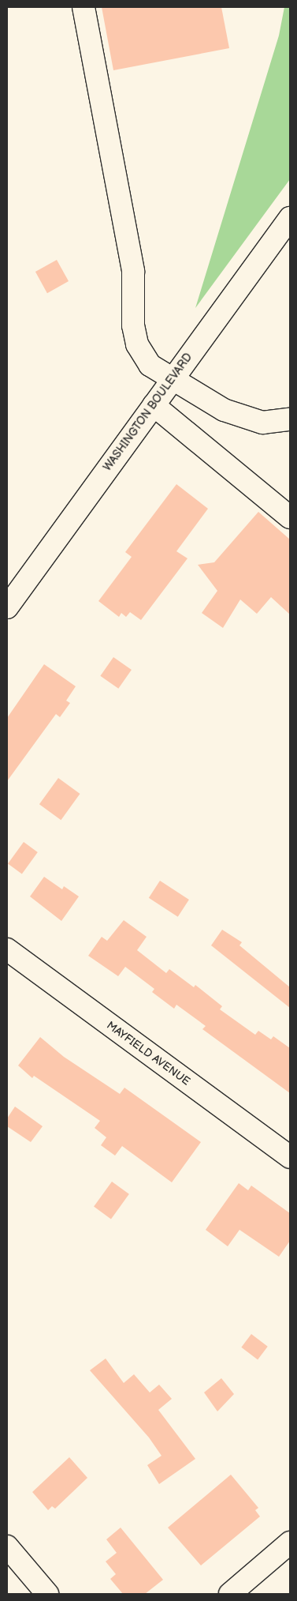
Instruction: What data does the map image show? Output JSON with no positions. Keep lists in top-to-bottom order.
{
  "streets": {
    "street": ["WASHINGTON BOULEVARD", "MAYFIELD AVENUE"]
  }
}
